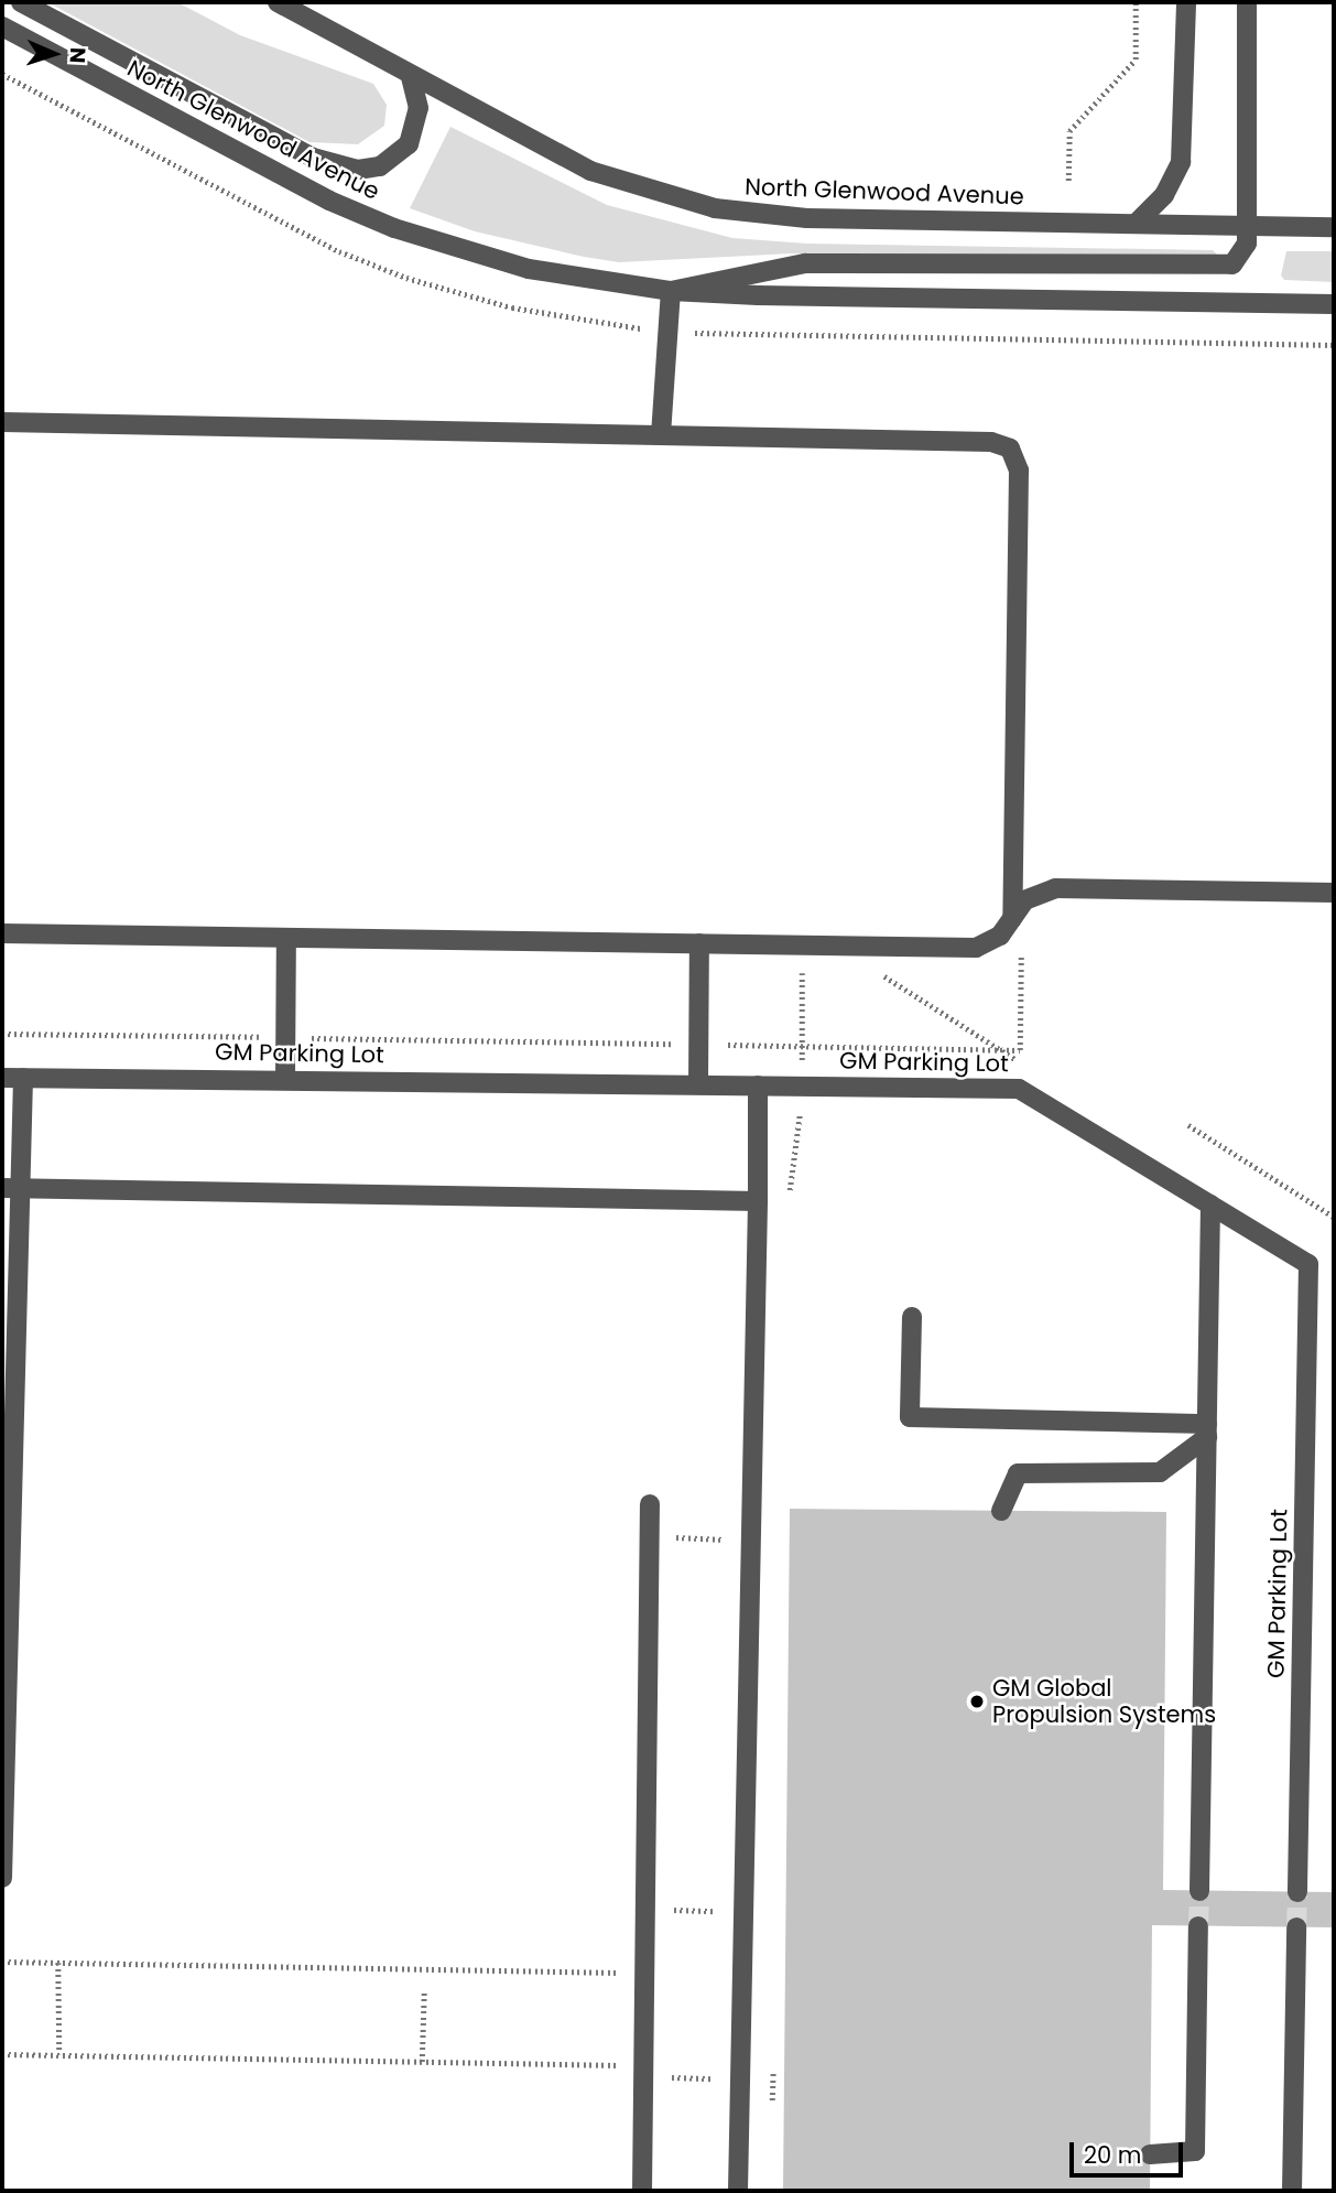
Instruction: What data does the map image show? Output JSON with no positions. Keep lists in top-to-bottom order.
{
  "streets": {
    "street": ["North Glenwood Avenue", "GM Parking Lot"]
  },
  "places": ["GM Global Propulsion Systems"],
  "scale_bar": "20 m",
  "north": "right"
}
